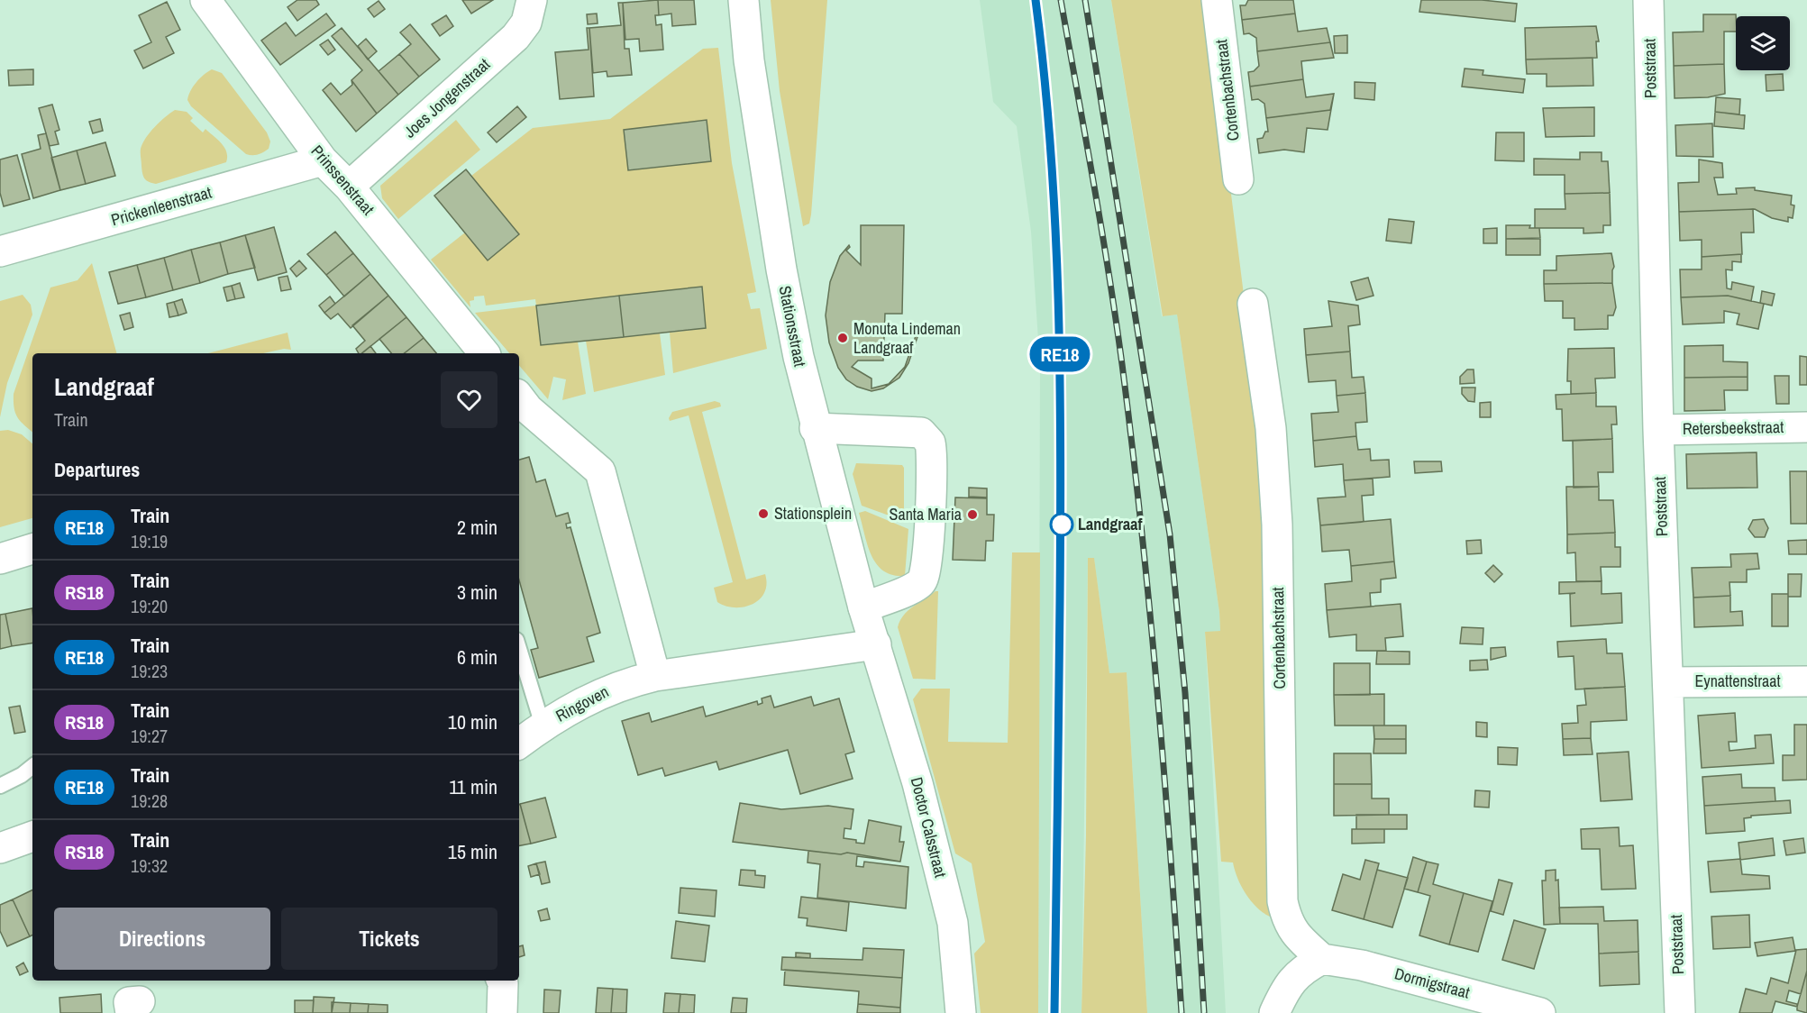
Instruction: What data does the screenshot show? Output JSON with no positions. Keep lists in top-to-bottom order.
{
  "streets": {
    "street": [
      "Poststraat",
      "Cortenbachstraat",
      "Joes Jongenstraat",
      "Prinssenstraat",
      "Prickenleenstraat",
      "Stationsstraat",
      "Retersbeekstraat",
      "Eynattenstraat",
      "Ringoven",
      "Doctor Calsstraat",
      "Dormigstraat"
    ]
  },
  "crossings": [
    ["Poststraat", "Retersbeekstraat"],
    ["Poststraat", "Eynattenstraat"],
    ["Cortenbachstraat", "Dormigstraat"],
    ["Joes Jongenstraat", "Prinssenstraat"],
    ["Prinssenstraat", "Prickenleenstraat"],
    ["Stationsstraat", "Doctor Calsstraat"]
  ],
  "places": [
    "Monuta Lindeman Landgraaf",
    "Stationsplein",
    "Santa Maria",
    "Landgraaf"
  ],
  "page": {
    "on_map": "RE18",
    "heading": [
      ["Landgraaf", "Train"],
      "Departures"
    ],
    "list": [
      {
        "mark": "RE18",
        "name": "Train",
        "note": "19:19",
        "value": "2 min"
      },
      {
        "mark": "RS18",
        "name": "Train",
        "note": "19:20",
        "value": "3 min"
      },
      {
        "mark": "RE18",
        "name": "Train",
        "note": "19:23",
        "value": "6 min"
      },
      {
        "mark": "RS18",
        "name": "Train",
        "note": "19:27",
        "value": "10 min"
      },
      {
        "mark": "RE18",
        "name": "Train",
        "note": "19:28",
        "value": "11 min"
      },
      {
        "mark": "RS18",
        "name": "Train",
        "note": "19:32",
        "value": "15 min"
      }
    ],
    "buttons": ["Directions", "Tickets"]
  }
}
